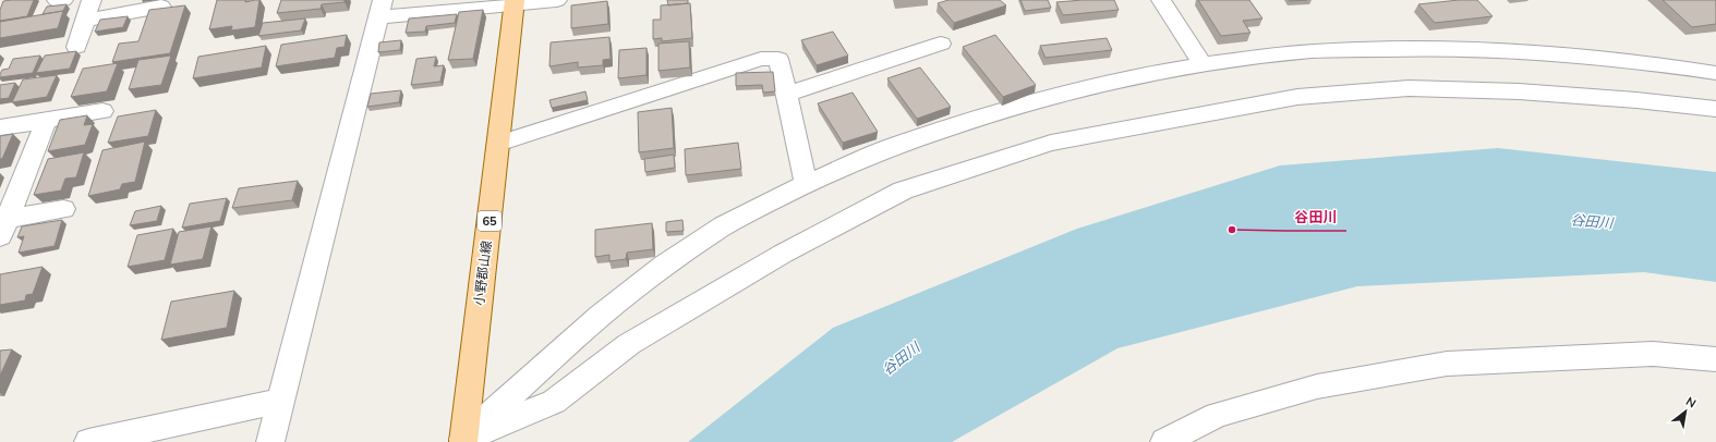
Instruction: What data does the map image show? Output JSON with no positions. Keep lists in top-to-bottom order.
{
  "streets": {
    "main road": ["65", "小野郡山線"]
  },
  "water": ["谷田川"],
  "places": ["谷田川"],
  "north": "top right"
}
